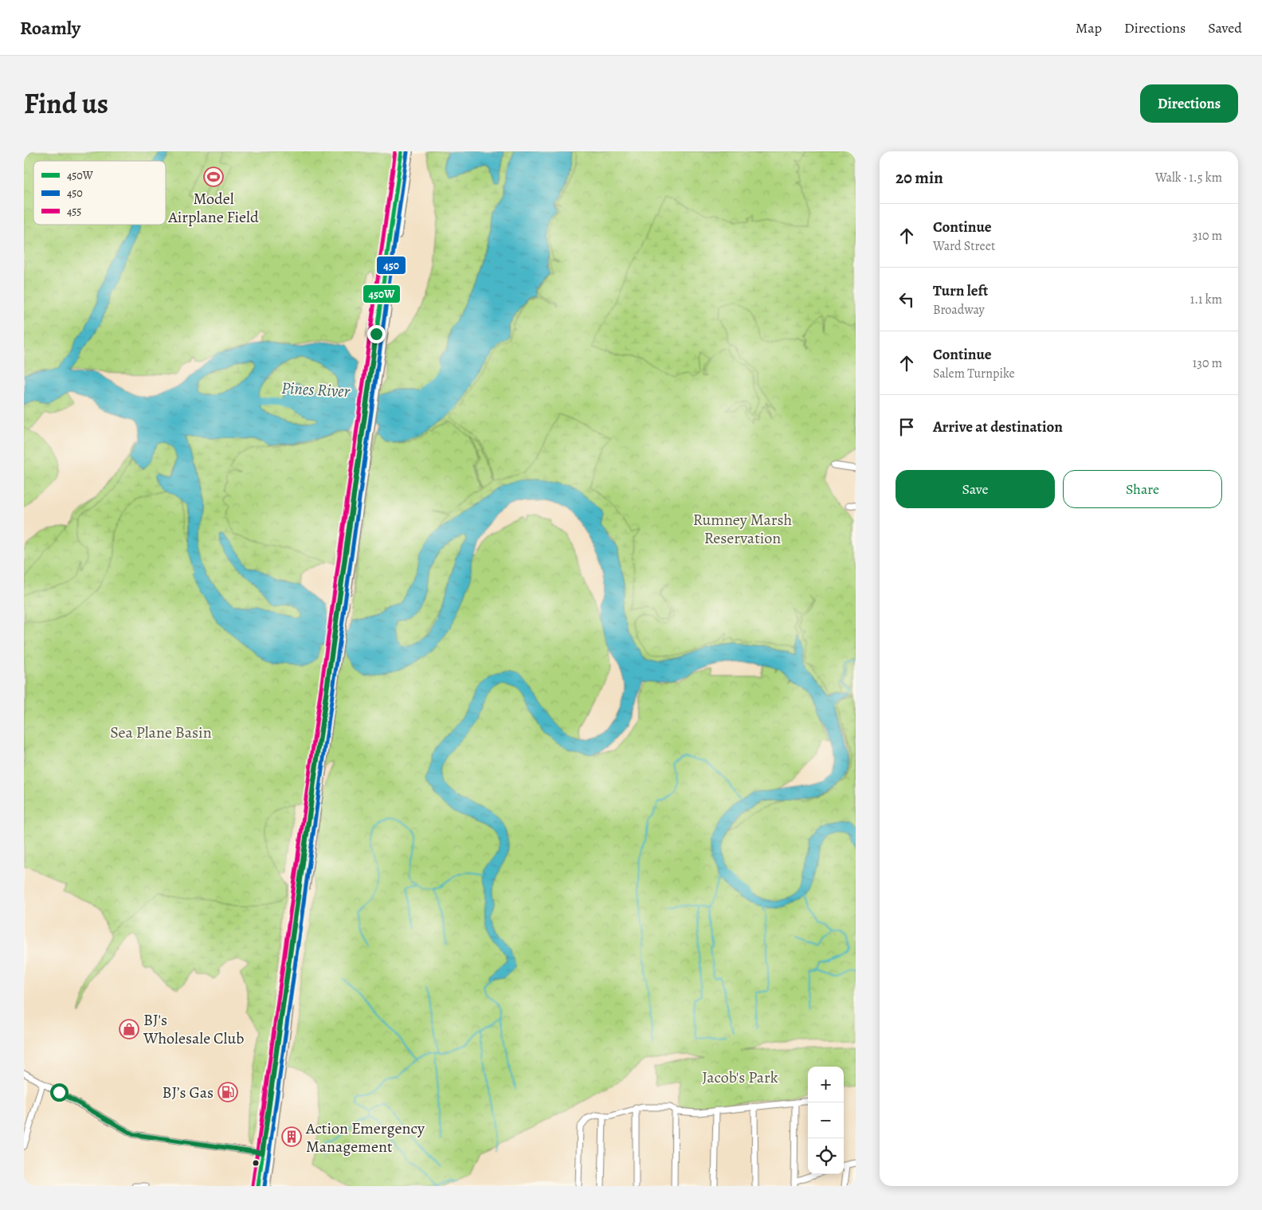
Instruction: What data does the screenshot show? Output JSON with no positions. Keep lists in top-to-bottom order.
{
  "water": ["Pines River"],
  "parks": ["Rumney Marsh Reservation", "Sea Plane Basin", "Jacob's Park"],
  "places": {
    "sports": ["Model Airplane Field"],
    "shop": ["BJ's Wholesale Club"],
    "fuel station": ["BJ’s Gas"],
    "building": ["Action Emergency Management"]
  },
  "lines": ["transit line 450W", "transit line 455", "transit line 450"],
  "legend": ["450W", "450", "455"],
  "page": {
    "header": "Roamly",
    "nav": ["Map", "Directions", "Saved"],
    "title": "Find us",
    "buttons": [
      "Directions",
      ["Save", "Share"]
    ],
    "heading": ["20 min", "Walk · 1.5 km"],
    "list": [
      ["Continue", "Ward Street", "310 m"],
      ["Turn left", "Broadway", "1.1 km"],
      ["Continue", "Salem Turnpike", "130 m"],
      "Arrive at destination"
    ],
    "map_buttons": ["+", "−"]
  }
}
